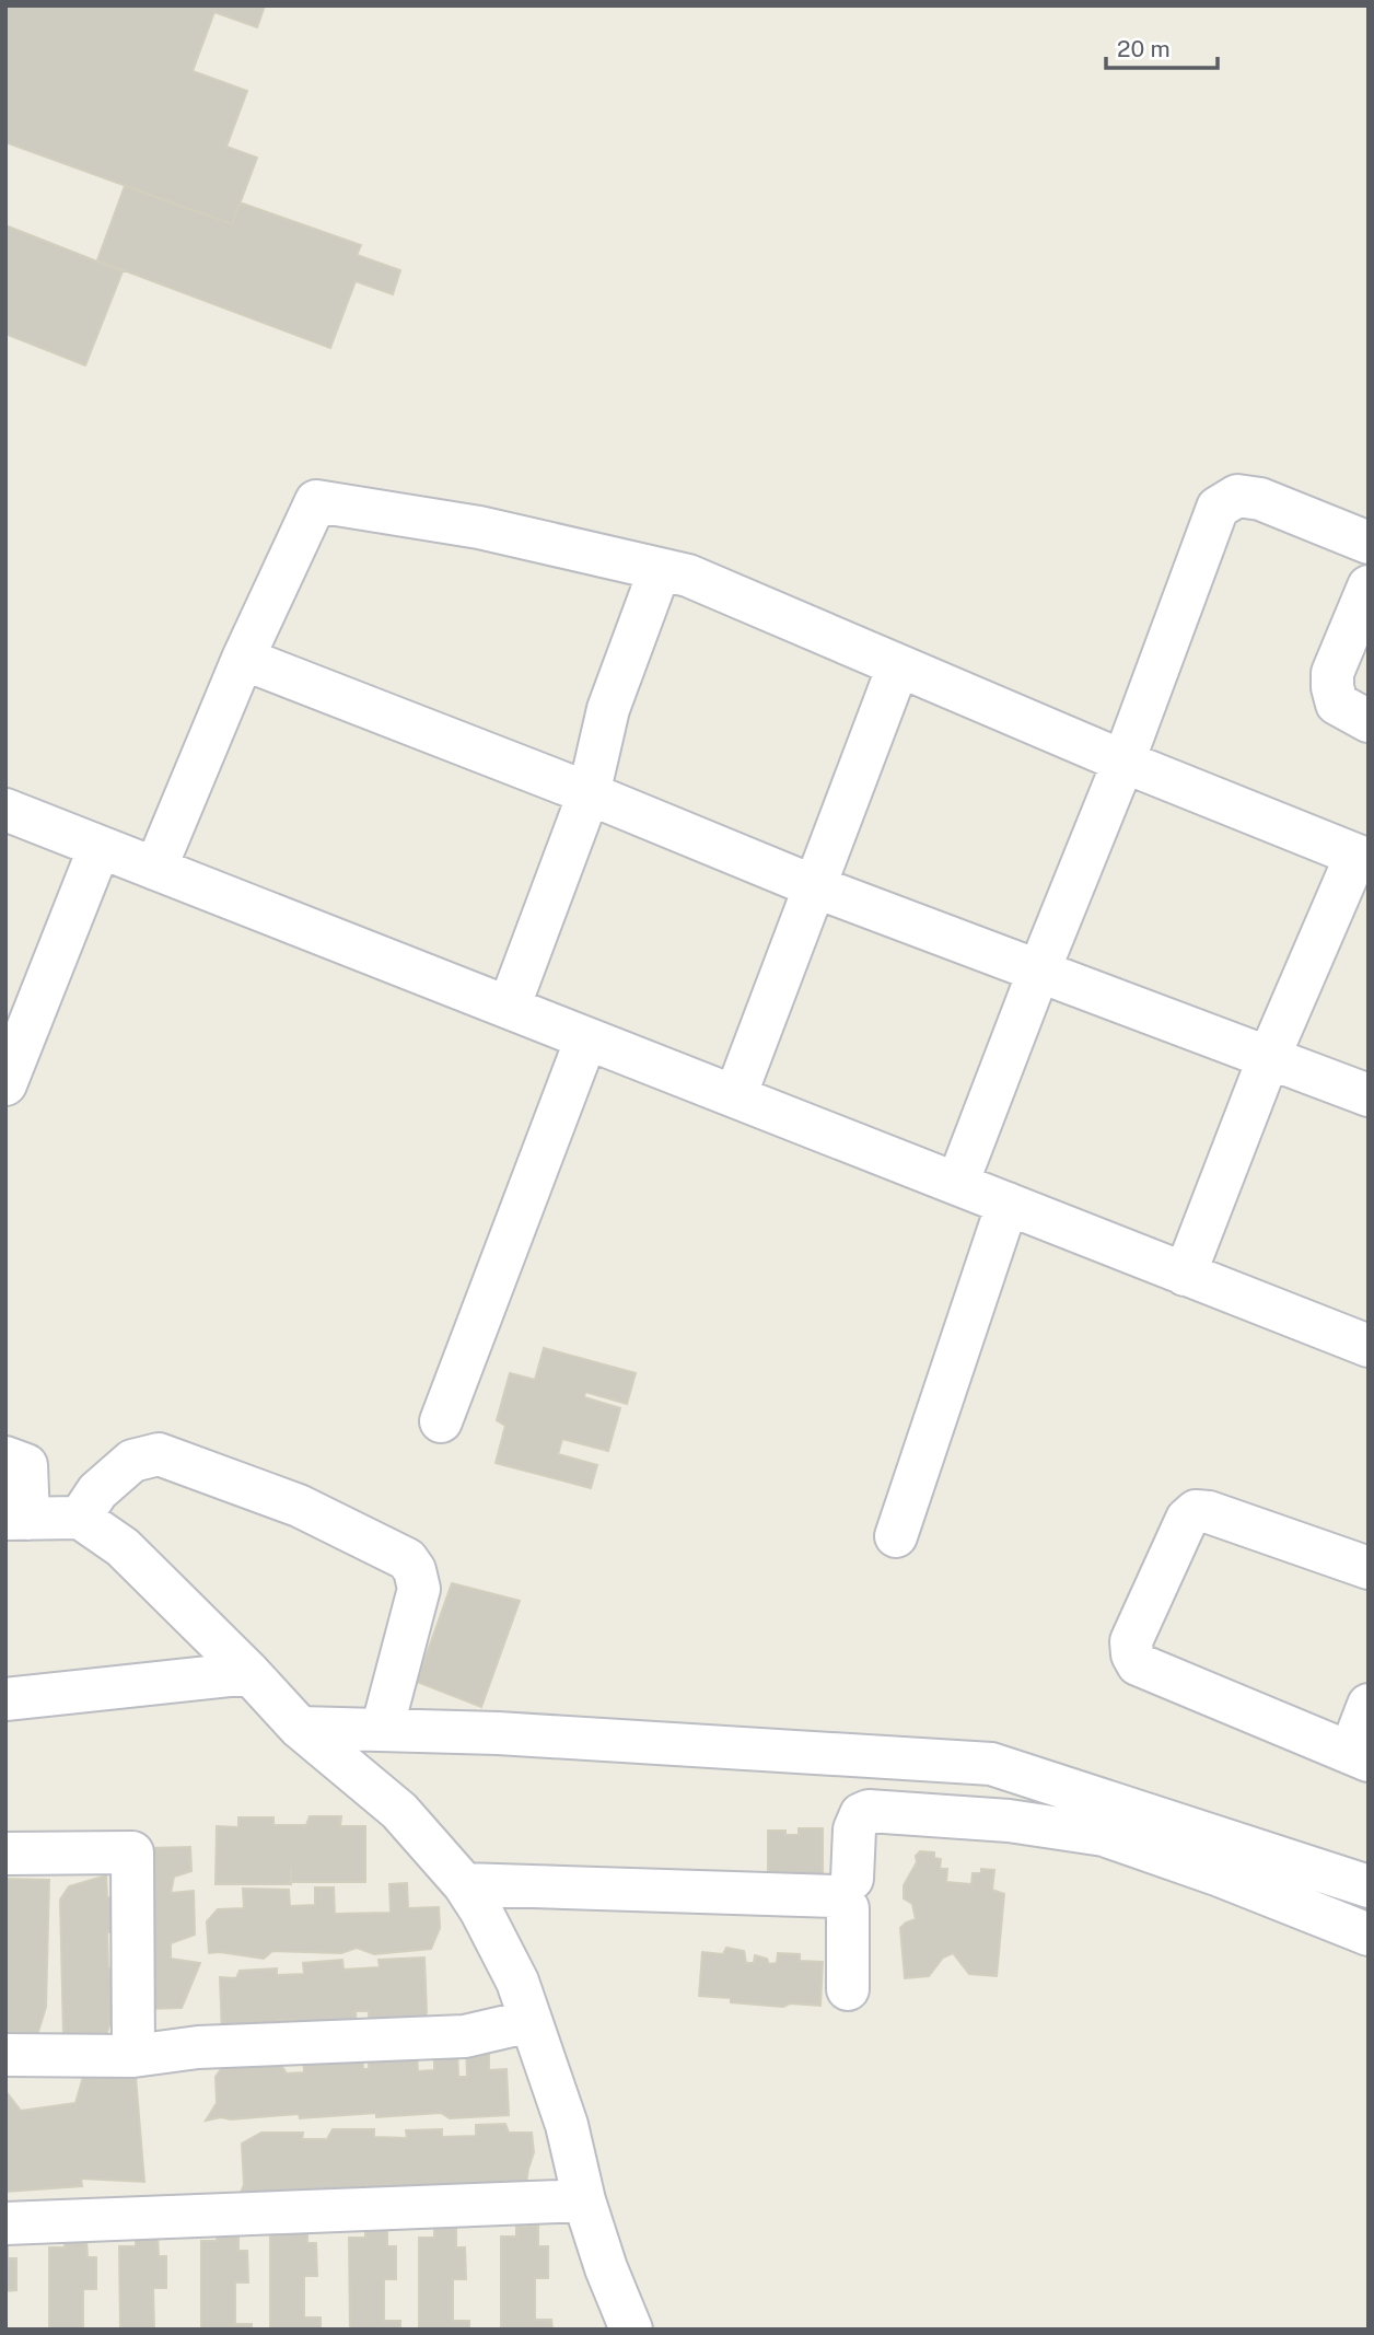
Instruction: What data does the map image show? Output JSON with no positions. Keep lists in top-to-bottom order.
{
  "scale_bar": "20 m"
}
